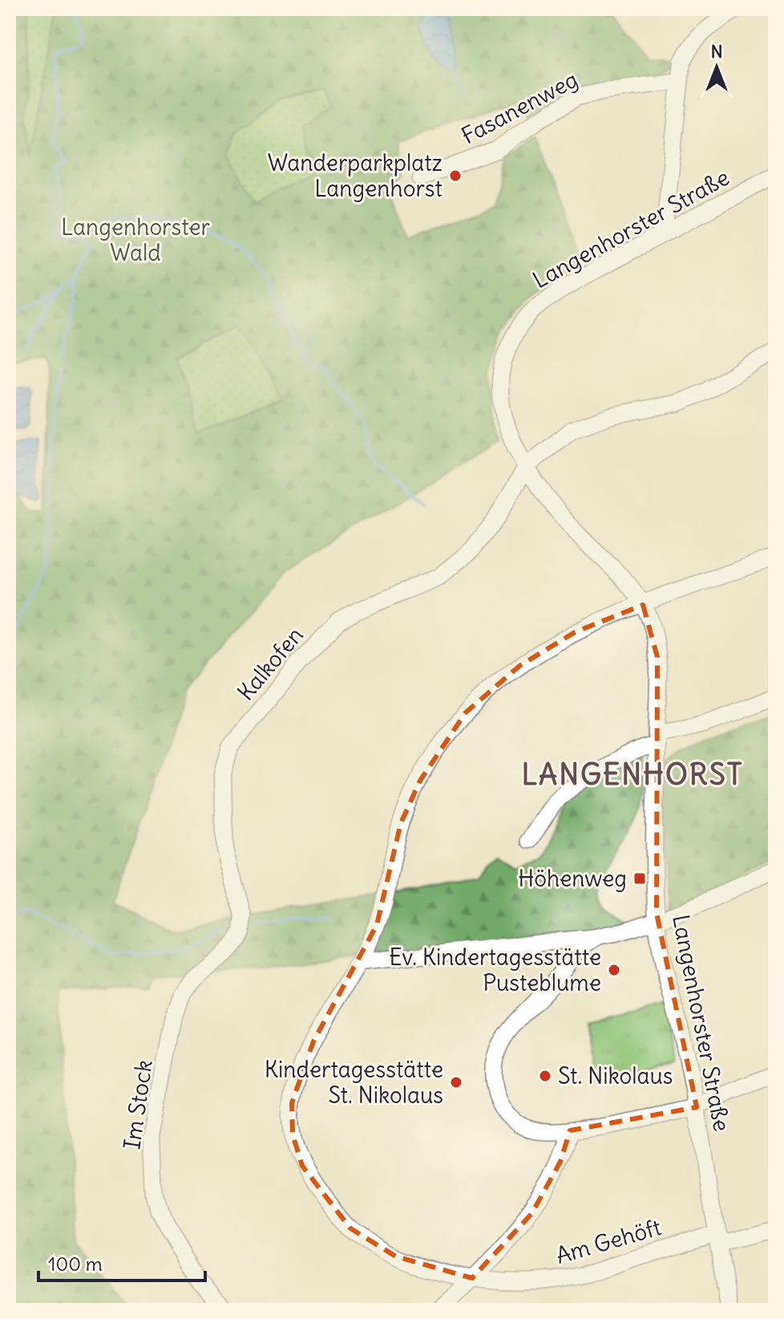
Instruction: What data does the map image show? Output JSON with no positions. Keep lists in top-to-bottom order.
{
  "streets": {
    "street": [
      "Fasanenweg",
      "Langenhorster Straße",
      "Kalkofen",
      "Im Stock",
      "Am Gehöft"
    ]
  },
  "crossings": [
    ["Langenhorster Straße", "Kalkofen"],
    ["Langenhorster Straße", "Am Gehöft"],
    ["Kalkofen", "Im Stock"]
  ],
  "districts": ["LANGENHORST"],
  "parks": ["Langenhorster Wald"],
  "places": {
    "other": [
      "Wanderparkplatz Langenhorst",
      "Ev. Kindertagesstätte Pusteblume",
      "St. Nikolaus",
      "Kindertagesstätte St. Nikolaus"
    ],
    "transit": ["Höhenweg"]
  },
  "scale_bar": "100 m",
  "north": "top"
}
